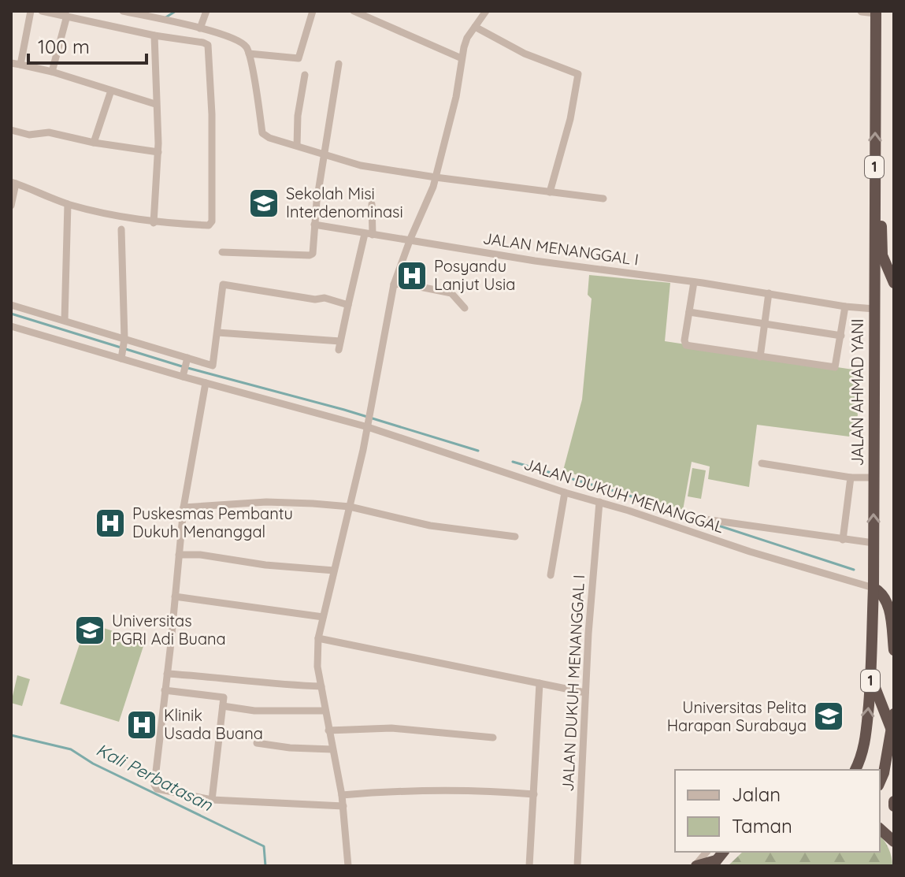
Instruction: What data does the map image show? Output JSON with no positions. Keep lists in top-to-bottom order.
{
  "streets": {
    "highway": ["1", "JALAN AHMAD YANI"],
    "street": ["JALAN MENANGGAL I", "JALAN DUKUH MENANGGAL", "JALAN DUKUH MENANGGAL I"]
  },
  "crossings": [
    ["JALAN MENANGGAL I", "JALAN AHMAD YANI"],
    ["JALAN AHMAD YANI", "JALAN DUKUH MENANGGAL"],
    ["JALAN DUKUH MENANGGAL", "JALAN DUKUH MENANGGAL I"]
  ],
  "water": ["Kali Perbatasan"],
  "places": {
    "school or university": ["Sekolah Misi Interdenominasi", "Universitas PGRI Adi Buana", "Universitas Pelita Harapan Surabaya"],
    "hospital": ["Posyandu Lanjut Usia", "Puskesmas Pembantu Dukuh Menanggal", "Klinik Usada Buana"]
  },
  "legend": ["Jalan", "Taman"],
  "scale_bar": "100 m"
}
